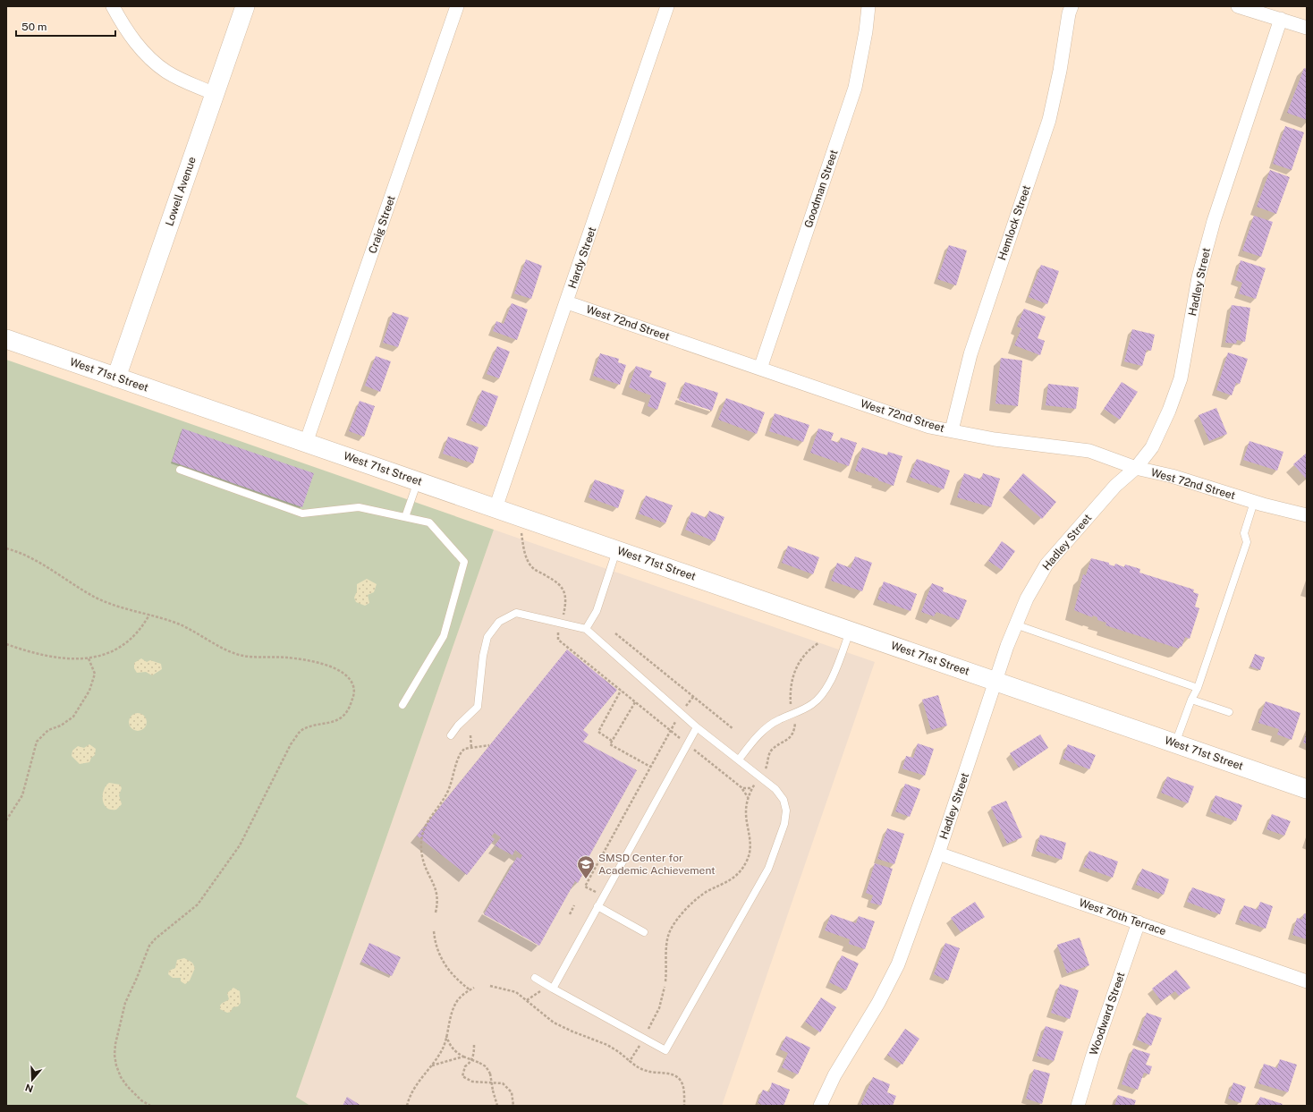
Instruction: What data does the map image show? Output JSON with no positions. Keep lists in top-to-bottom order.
{
  "streets": {
    "street": [
      "Goodman Street",
      "Lowell Avenue",
      "Hemlock Street",
      "Craig Street",
      "Hardy Street",
      "Hadley Street",
      "West 72nd Street",
      "West 71st Street",
      "West 70th Terrace",
      "Woodward Street"
    ]
  },
  "crossings": [
    ["Goodman Street", "West 72nd Street"],
    ["Lowell Avenue", "West 71st Street"],
    ["Hemlock Street", "West 72nd Street"],
    ["Craig Street", "West 71st Street"],
    ["Hardy Street", "West 72nd Street"],
    ["Hardy Street", "West 71st Street"],
    ["Hadley Street", "West 72nd Street"],
    ["Hadley Street", "West 71st Street"],
    ["Hadley Street", "West 70th Terrace"],
    ["West 70th Terrace", "Woodward Street"]
  ],
  "places": {
    "school or university": ["SMSD Center for Academic Achievement"]
  },
  "scale_bar": "50 m",
  "north": "bottom"
}
